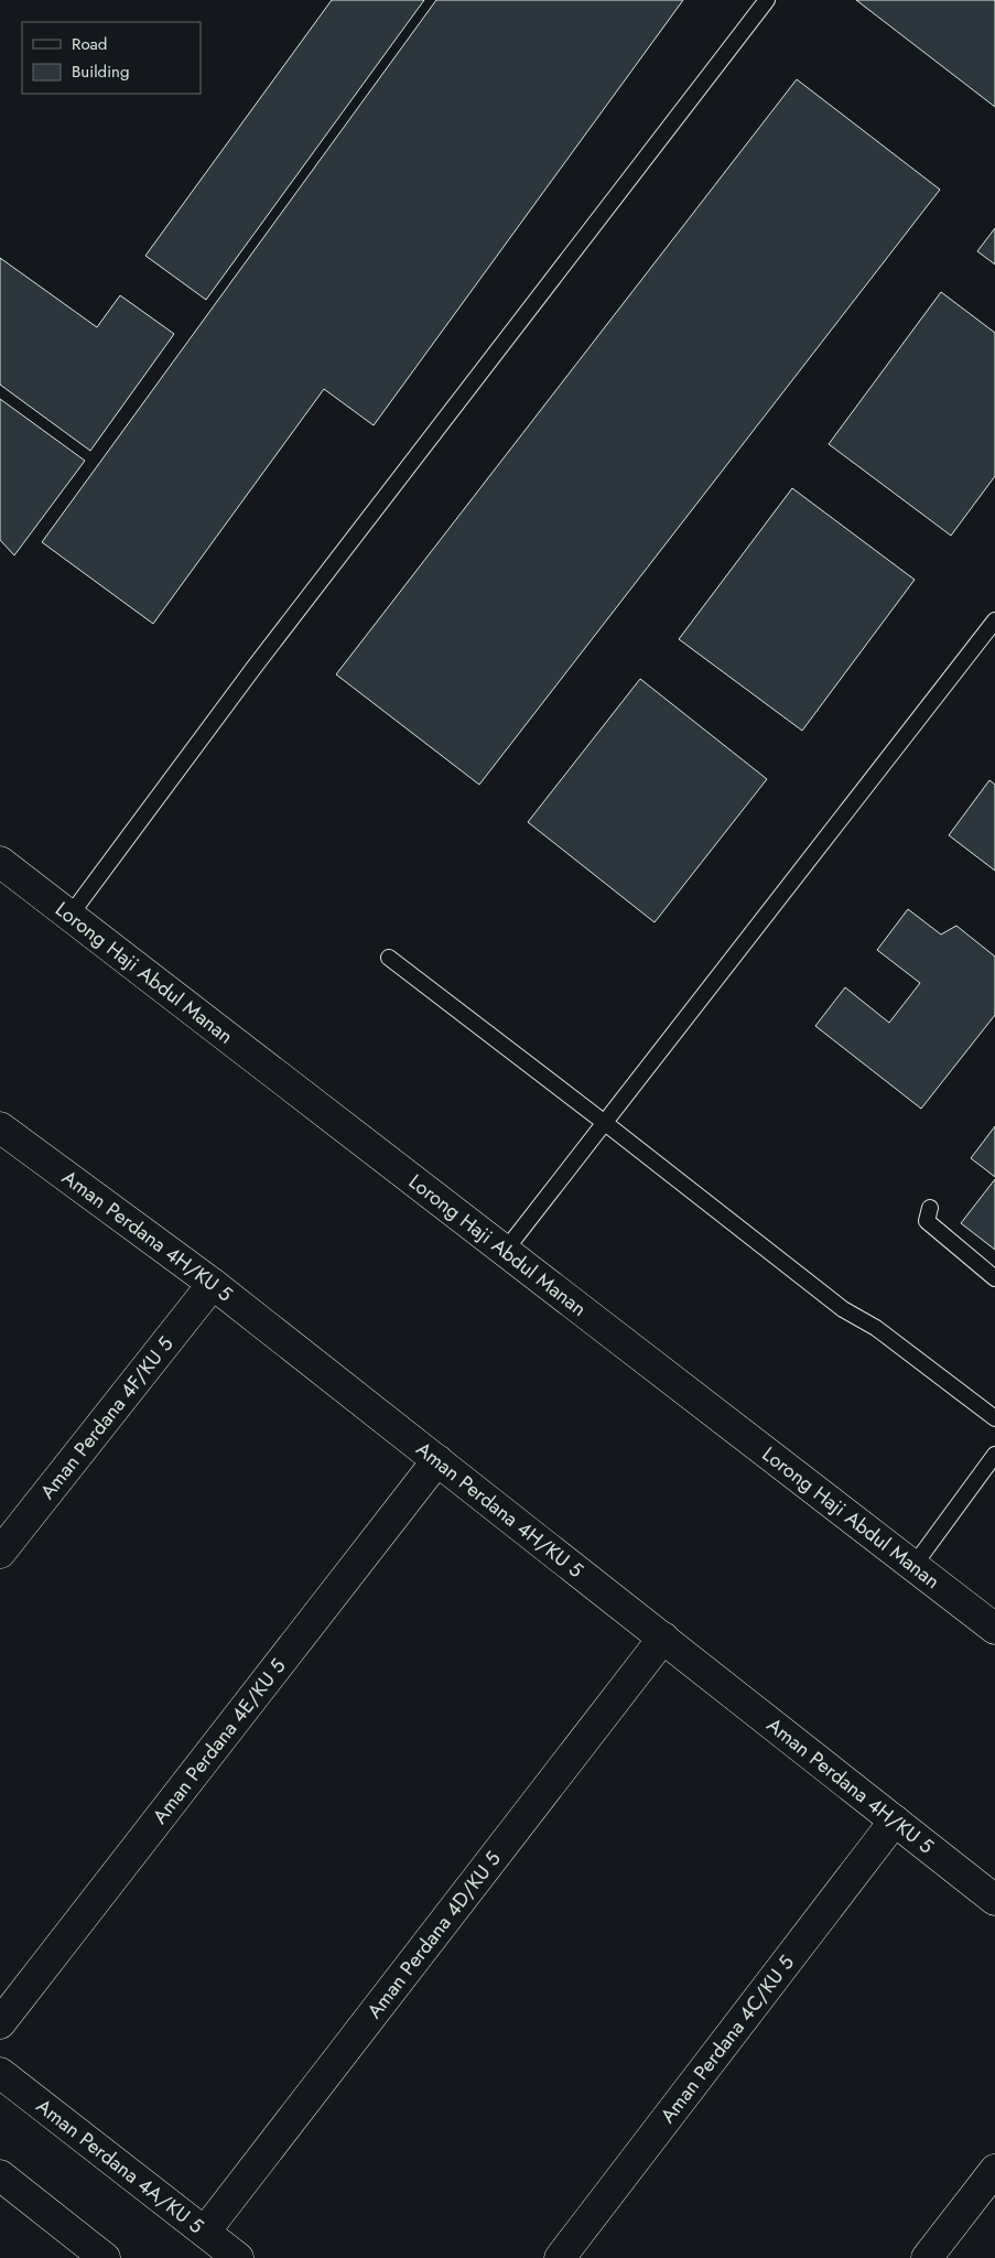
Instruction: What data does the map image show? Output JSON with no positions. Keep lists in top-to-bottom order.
{
  "streets": {
    "street": [
      "Lorong Haji Abdul Manan",
      "Aman Perdana 4H/KU 5",
      "Aman Perdana 4F/KU 5",
      "Aman Perdana 4E/KU 5",
      "Aman Perdana 4D/KU 5",
      "Aman Perdana 4C/KU 5",
      "Aman Perdana 4A/KU 5"
    ]
  },
  "crossings": [
    ["Aman Perdana 4H/KU 5", "Aman Perdana 4F/KU 5"],
    ["Aman Perdana 4H/KU 5", "Aman Perdana 4E/KU 5"],
    ["Aman Perdana 4H/KU 5", "Aman Perdana 4D/KU 5"],
    ["Aman Perdana 4H/KU 5", "Aman Perdana 4C/KU 5"],
    ["Aman Perdana 4D/KU 5", "Aman Perdana 4A/KU 5"]
  ],
  "legend": ["Road", "Building"]
}
